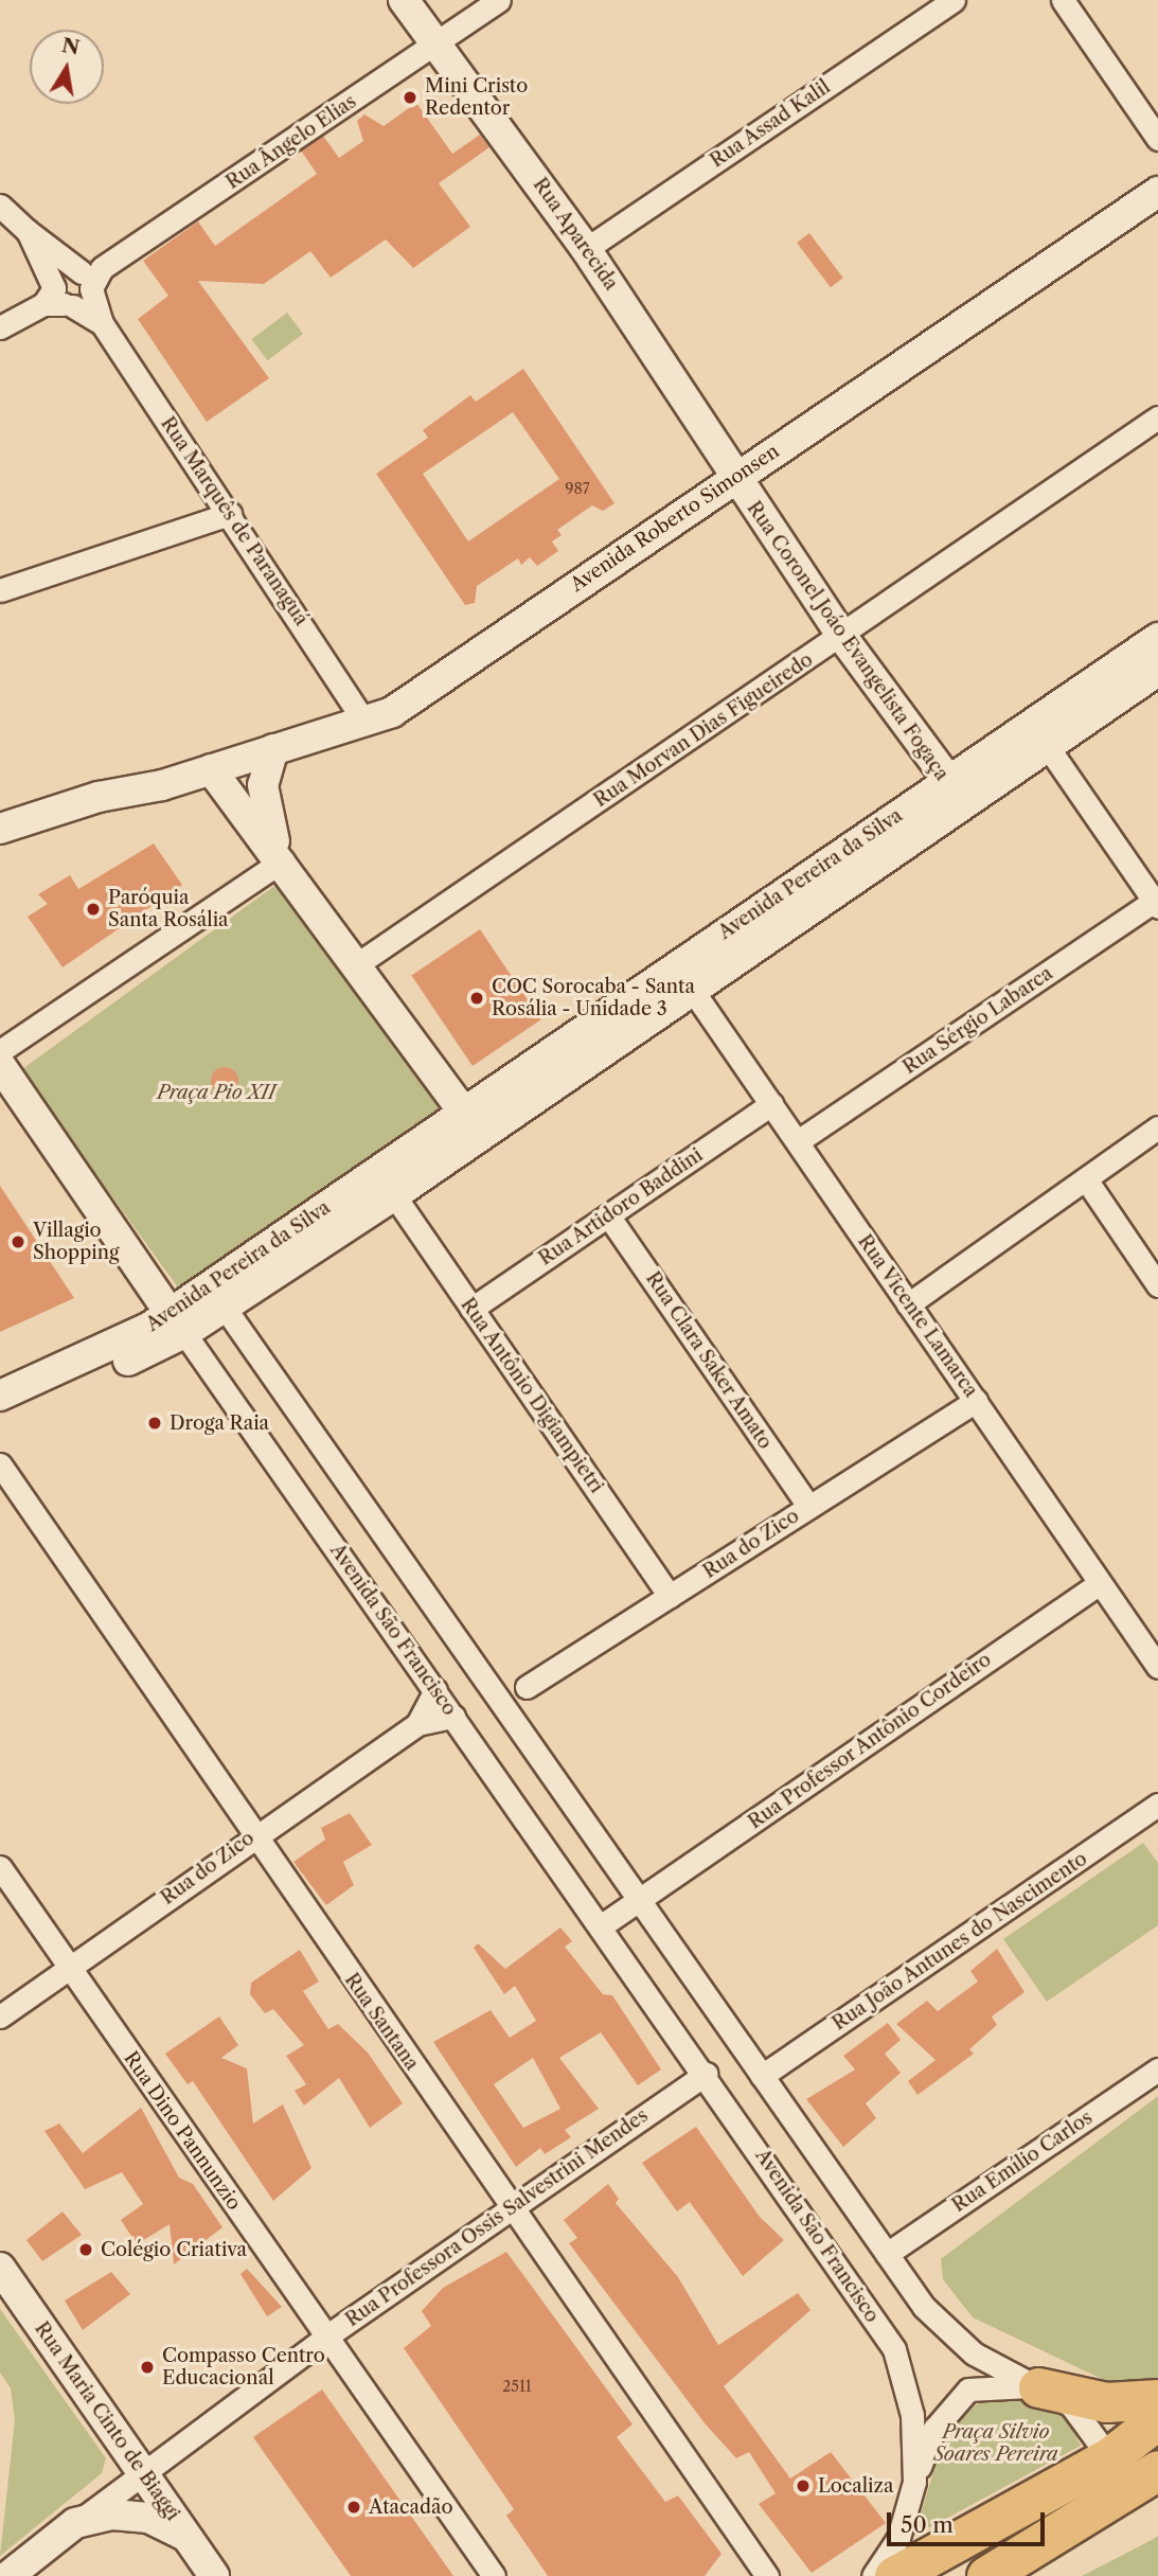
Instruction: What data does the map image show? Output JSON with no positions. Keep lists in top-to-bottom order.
{
  "streets": {
    "main road": [
      "Rua Aparecida",
      "Avenida Roberto Simonsen",
      "Rua Coronel Joáo Evangelista Fogaça",
      "Avenida Pereira da Silva",
      "Rua Professora Ossis Salvestrini Mendes",
      "Rua Maria Cinto de Biaggi"
    ],
    "street": [
      "Rua Assad Kalil",
      "Rua Ângelo Elias",
      "Rua Marquês de Paranaguá",
      "Rua Morvan Dias Figueiredo",
      "Rua Sérgio Labarca",
      "Rua Artidoro Baddini",
      "Rua Vicente Lamarca",
      "Rua Clara Saker Amato",
      "Rua Antônio Digiampietri",
      "Rua do Zico",
      "Avenida São Francisco",
      "Rua Professor Antônio Cordeiro",
      "Rua João Antunes do Nascimento",
      "Rua Santana",
      "Rua Dino Pannunzio",
      "Rua Emílio Carlos"
    ]
  },
  "crossings": [
    ["Rua Assad Kalil", "Rua Aparecida"],
    ["Rua Ângelo Elias", "Rua Aparecida"],
    ["Rua Ângelo Elias", "Rua Marquês de Paranaguá"],
    ["Rua Aparecida", "Avenida Roberto Simonsen"],
    ["Rua Aparecida", "Rua Coronel Joáo Evangelista Fogaça"],
    ["Avenida Roberto Simonsen", "Rua Marquês de Paranaguá"],
    ["Avenida Roberto Simonsen", "Rua Coronel Joáo Evangelista Fogaça"],
    ["Rua Coronel Joáo Evangelista Fogaça", "Rua Morvan Dias Figueiredo"],
    ["Rua Coronel Joáo Evangelista Fogaça", "Avenida Pereira da Silva"],
    ["Avenida Pereira da Silva", "Rua Vicente Lamarca"],
    ["Avenida Pereira da Silva", "Rua Antônio Digiampietri"],
    ["Avenida Pereira da Silva", "Avenida São Francisco"],
    ["Rua Sérgio Labarca", "Rua Vicente Lamarca"],
    ["Rua Artidoro Baddini", "Rua Vicente Lamarca"],
    ["Rua Artidoro Baddini", "Rua Clara Saker Amato"],
    ["Rua Artidoro Baddini", "Rua Antônio Digiampietri"],
    ["Rua Vicente Lamarca", "Rua do Zico"],
    ["Rua Vicente Lamarca", "Rua Professor Antônio Cordeiro"],
    ["Rua Clara Saker Amato", "Rua do Zico"],
    ["Rua Antônio Digiampietri", "Rua do Zico"],
    ["Rua do Zico", "Avenida São Francisco"],
    ["Rua do Zico", "Rua Santana"],
    ["Rua do Zico", "Rua Dino Pannunzio"],
    ["Avenida São Francisco", "Rua Professora Ossis Salvestrini Mendes"],
    ["Rua Santana", "Rua Professora Ossis Salvestrini Mendes"],
    ["Rua Dino Pannunzio", "Rua Professora Ossis Salvestrini Mendes"],
    ["Rua Professora Ossis Salvestrini Mendes", "Rua Maria Cinto de Biaggi"]
  ],
  "parks": ["Praça Pio XII", "Praça Silvio Soares Pereira"],
  "places": [
    "Mini Cristo Redentor",
    "Paróquia Santa Rosália",
    "COC Sorocaba - Santa Rosália - Unidade 3",
    "Villagio Shopping",
    "Droga Raia",
    "Colégio Criativa",
    "Compasso Centro Educacional",
    "Localiza",
    "Atacadão"
  ],
  "house_numbers": ["987", "2511"],
  "scale_bar": "50 m",
  "north": "top"
}
